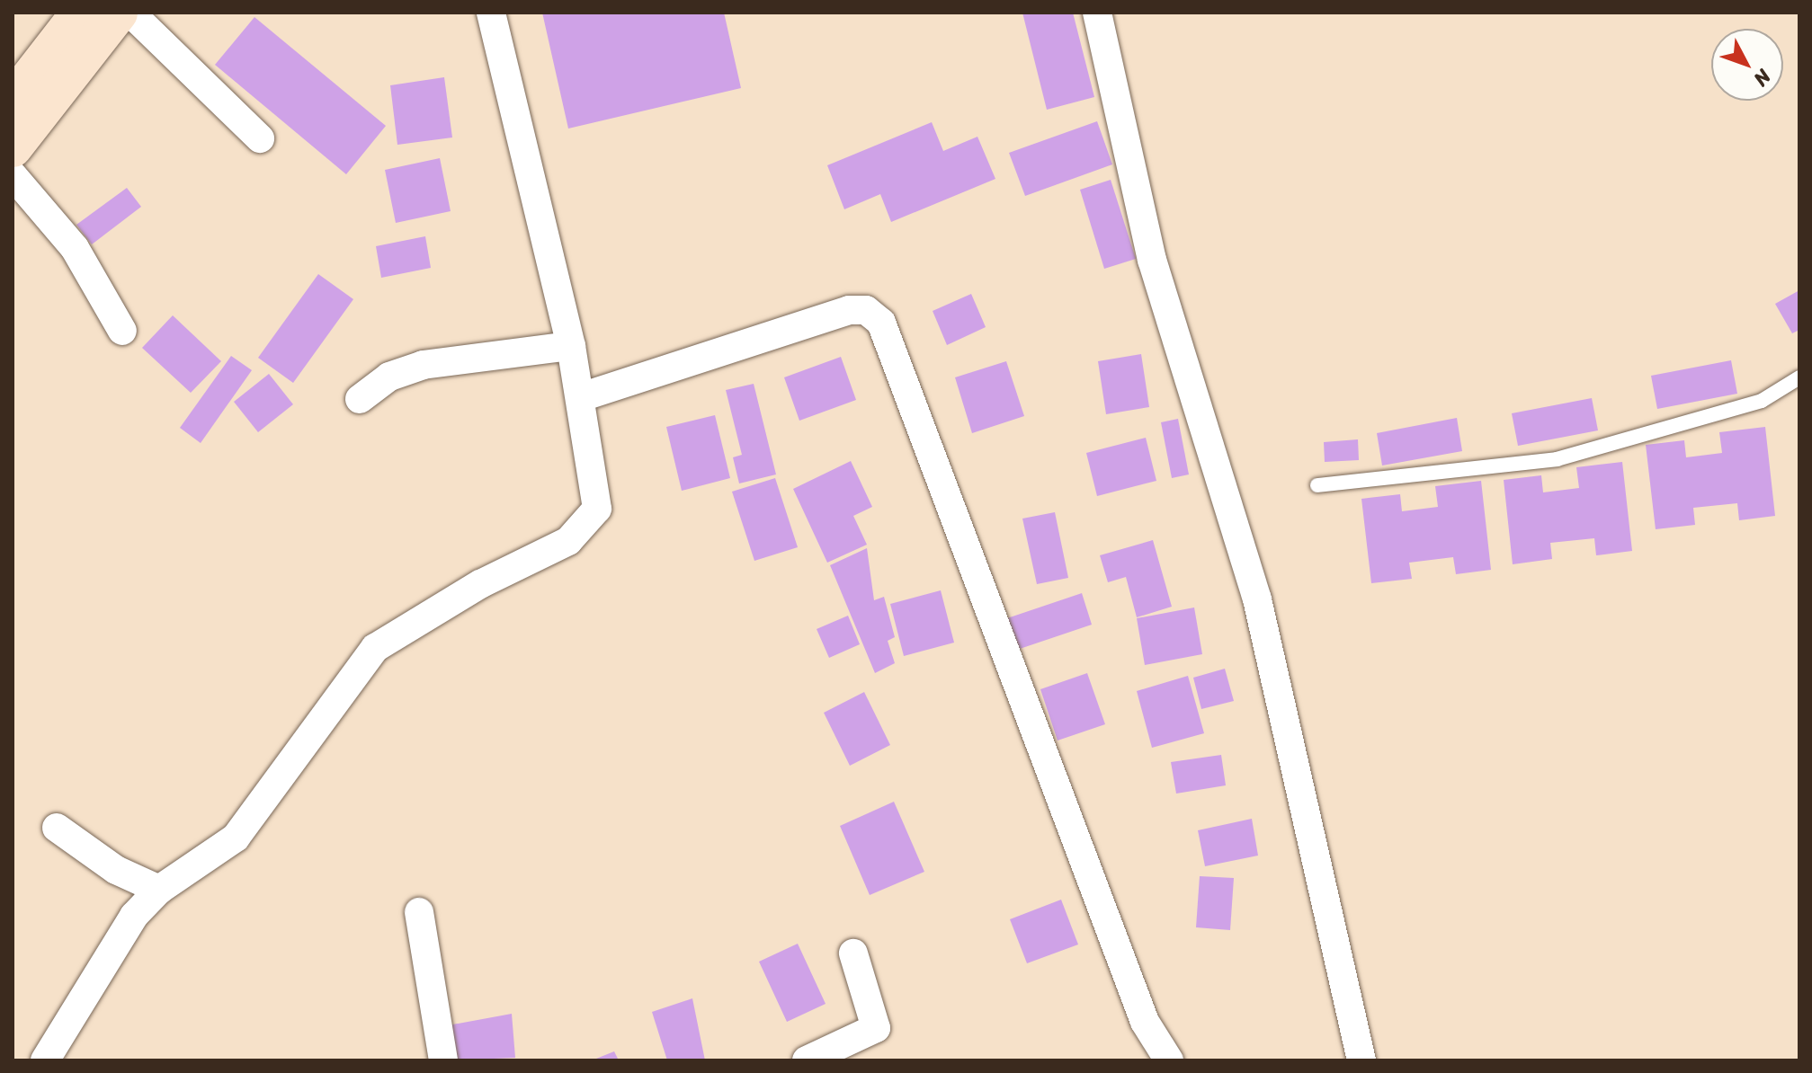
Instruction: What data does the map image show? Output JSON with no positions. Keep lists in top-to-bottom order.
{
  "north": "bottom right"
}
